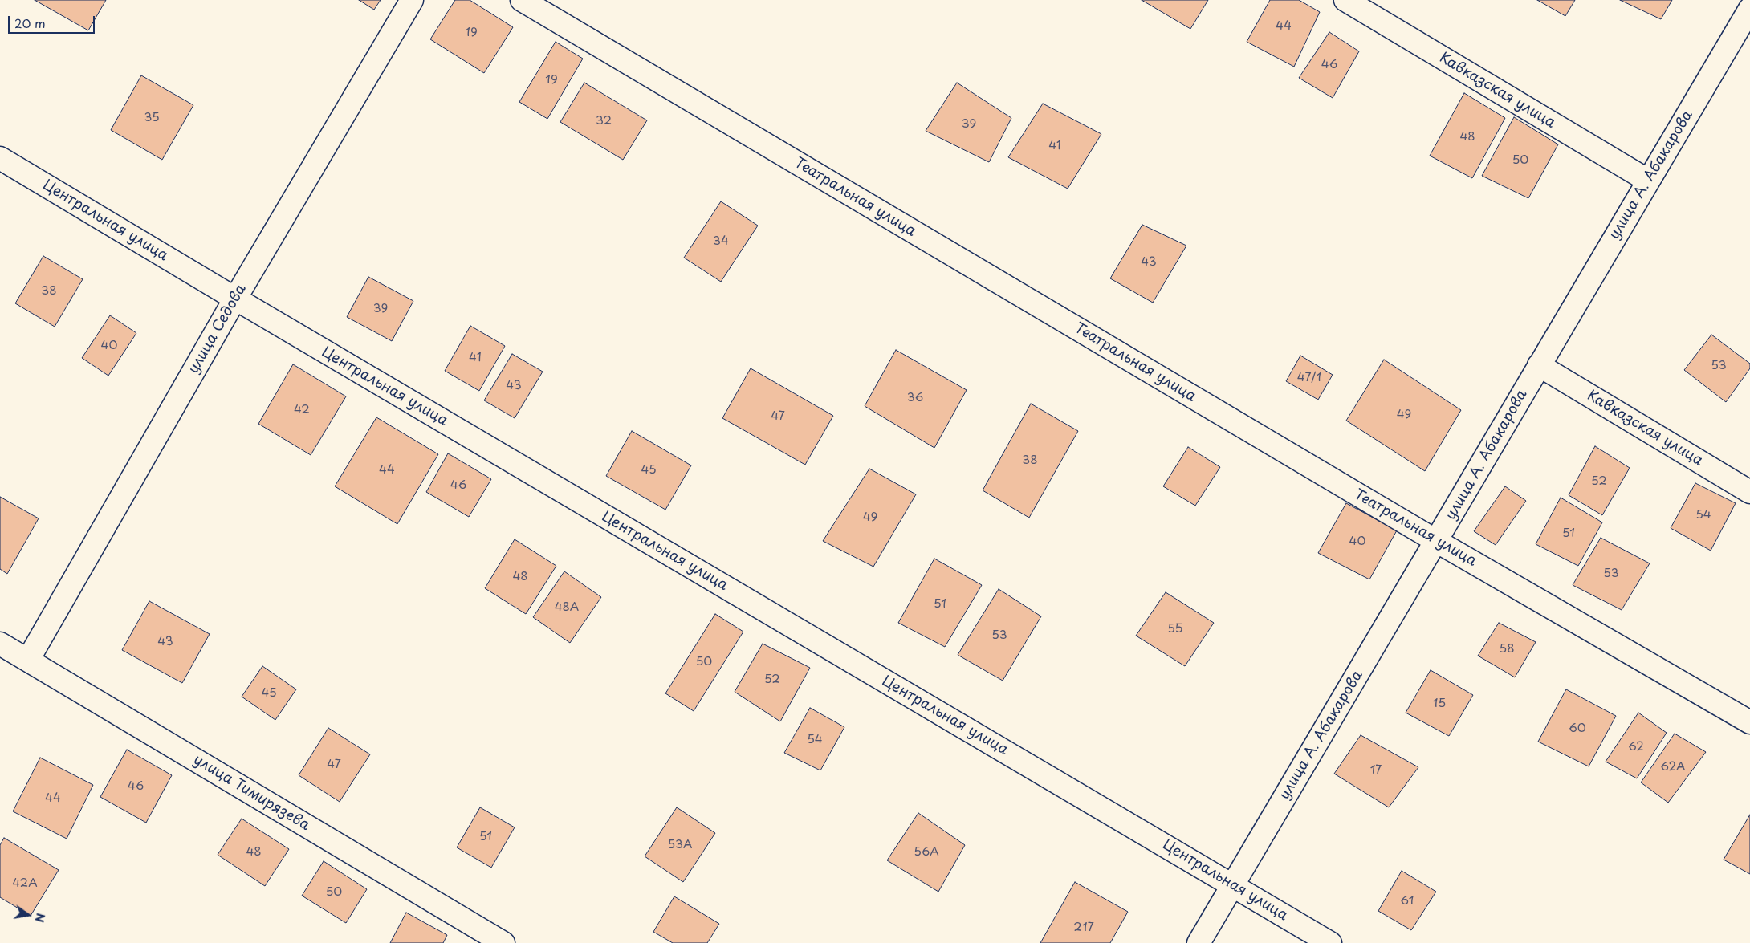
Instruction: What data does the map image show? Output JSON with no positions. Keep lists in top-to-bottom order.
{
  "streets": {
    "street": [
      "Кавказская улица",
      "улица А. Абакарова",
      "Театральная улица",
      "Центральная улица",
      "улица Седова",
      "улица Тимирязева"
    ]
  },
  "crossings": [
    ["Кавказская улица", "улица А. Абакарова"],
    ["улица А. Абакарова", "Театральная улица"],
    ["улица А. Абакарова", "Центральная улица"],
    ["Центральная улица", "улица Седова"],
    ["улица Седова", "улица Тимирязева"]
  ],
  "house_numbers": [
    "44",
    "19",
    "46",
    "19",
    "35",
    "32",
    "39",
    "48",
    "41",
    "50",
    "34",
    "43",
    "38",
    "39",
    "40",
    "41",
    "53",
    "47/1",
    "43",
    "36",
    "42",
    "49",
    "47",
    "38",
    "44",
    "45",
    "52",
    "46",
    "54",
    "49",
    "51",
    "40",
    "53",
    "48",
    "51",
    "48А",
    "55",
    "53",
    "43",
    "58",
    "50",
    "52",
    "45",
    "15",
    "60",
    "54",
    "62",
    "47",
    "62А",
    "17",
    "46",
    "44",
    "51",
    "53А",
    "48",
    "56А",
    "42А",
    "50",
    "61",
    "217"
  ],
  "scale_bar": "20 m",
  "north": "right"
}
